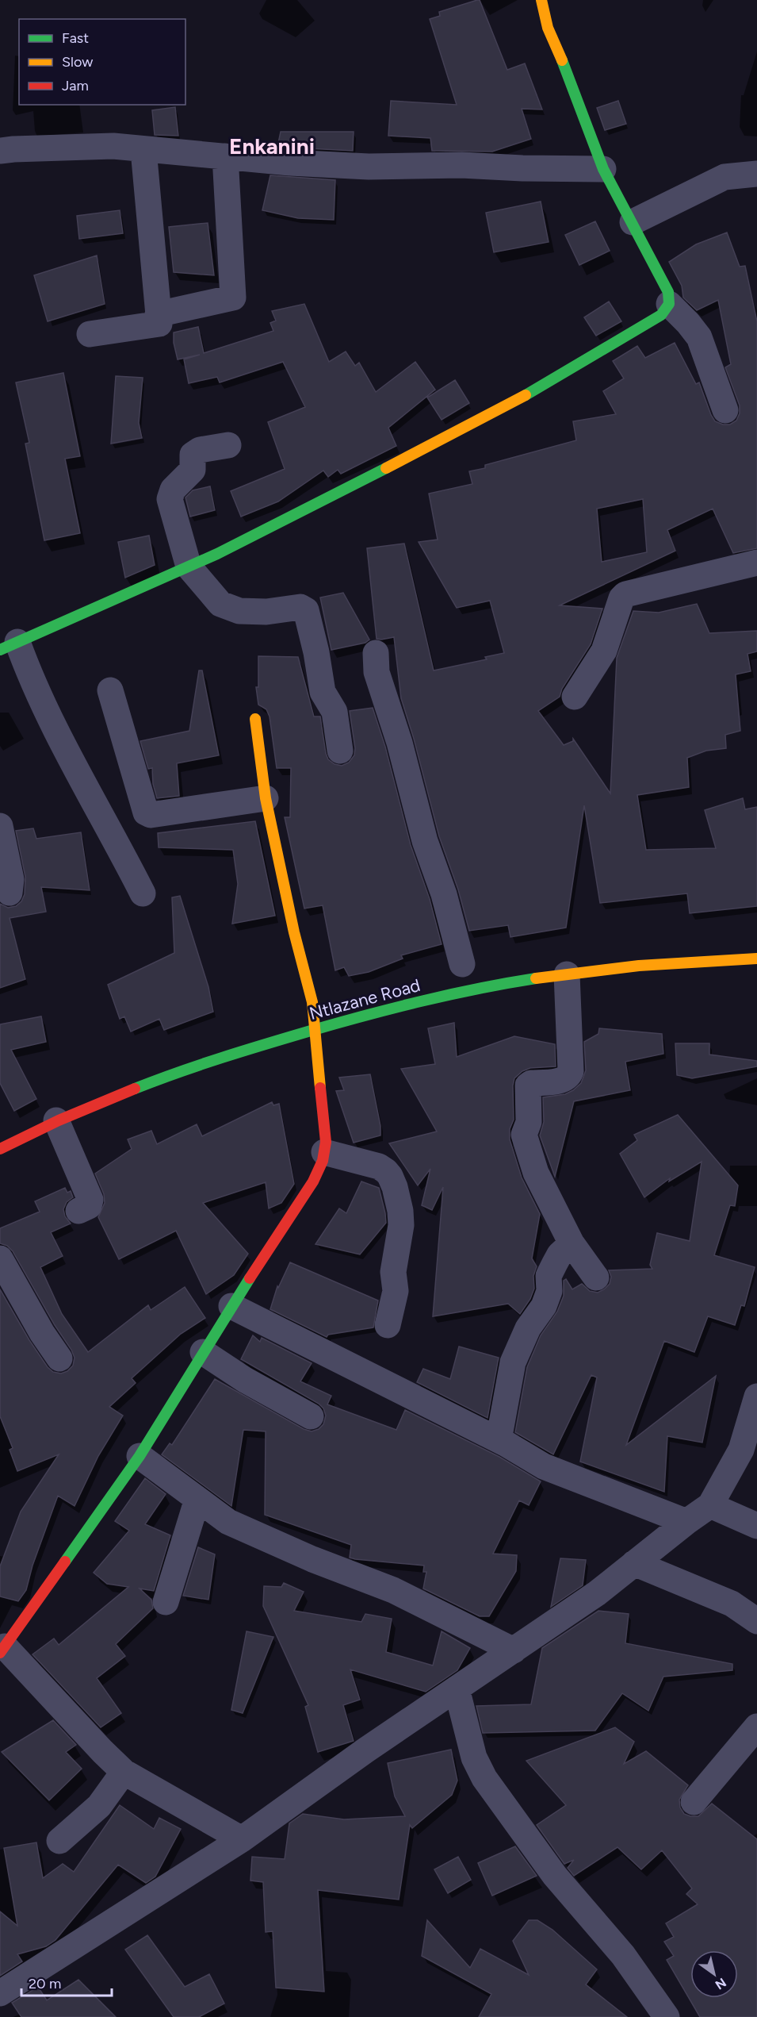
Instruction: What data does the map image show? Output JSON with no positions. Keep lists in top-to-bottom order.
{
  "streets": {
    "street": ["Ntlazane Road"]
  },
  "districts": ["Enkanini"],
  "legend": ["Fast", "Slow", "Jam"],
  "scale_bar": "20 m",
  "north": "bottom right"
}
